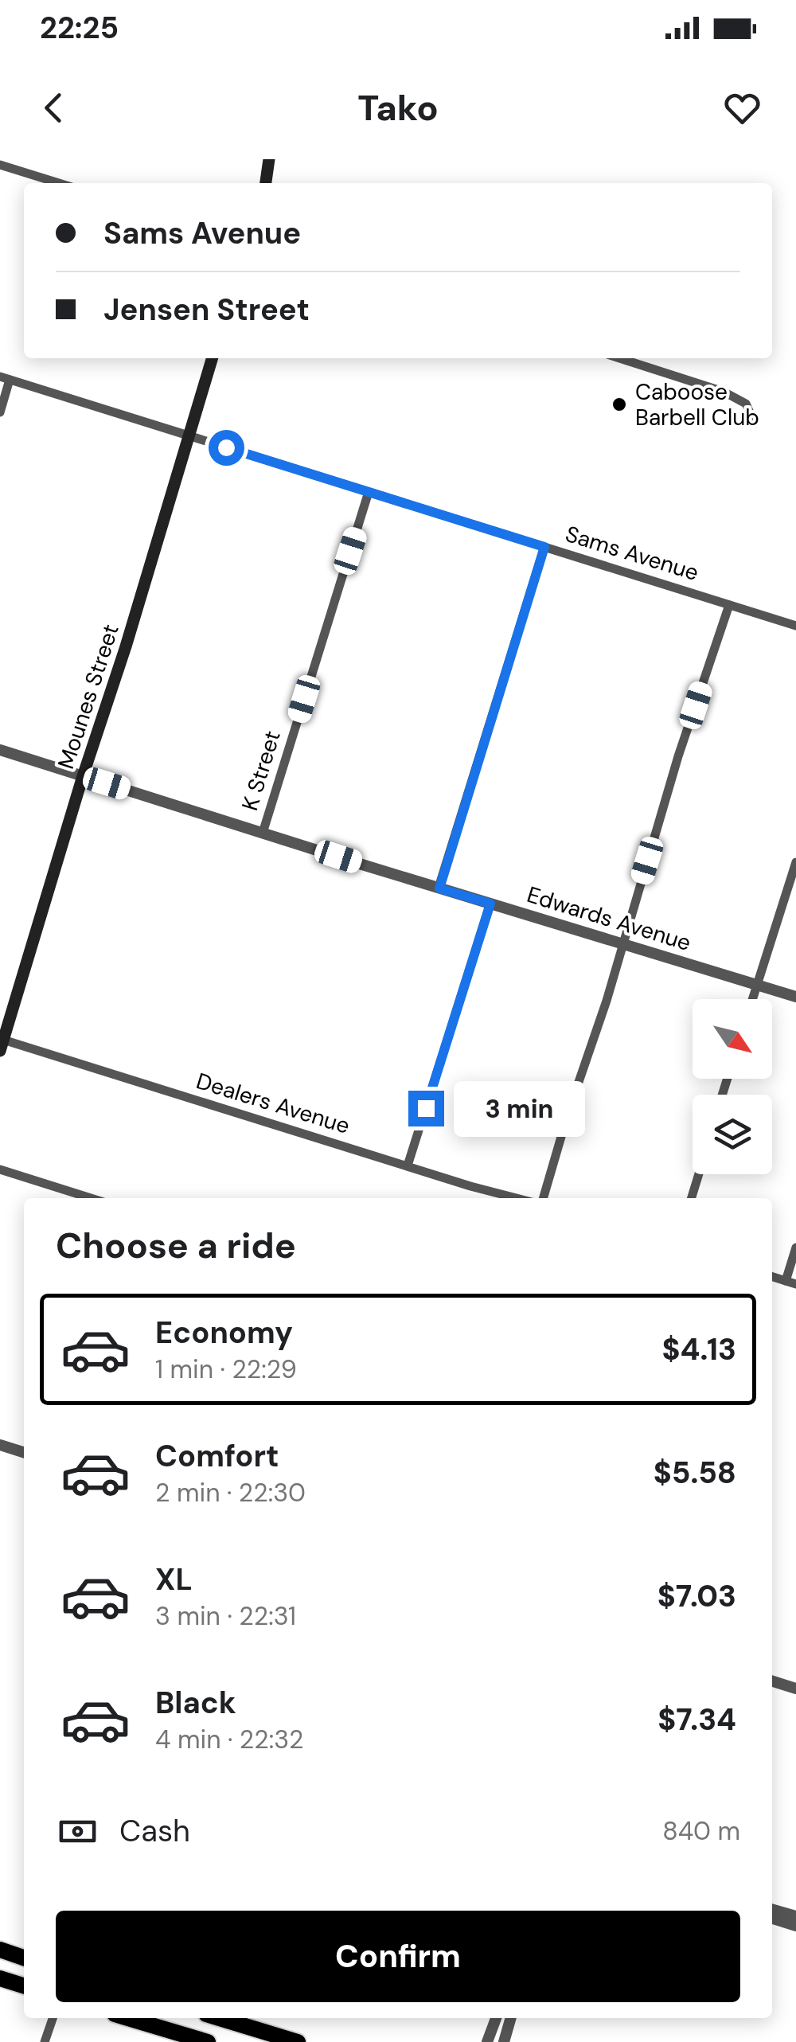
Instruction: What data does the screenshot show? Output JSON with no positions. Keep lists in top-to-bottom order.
{
  "streets": {
    "main road": ["Mounes Street"],
    "street": [
      "Sams Avenue",
      "K Street",
      "Edwards Avenue",
      "Dealers Avenue"
    ]
  },
  "crossings": [
    ["Sams Avenue", "Mounes Street"],
    ["Sams Avenue", "K Street"],
    ["Mounes Street", "Edwards Avenue"],
    ["Mounes Street", "Dealers Avenue"],
    ["K Street", "Edwards Avenue"]
  ],
  "places": ["Caboose Barbell Club"],
  "north": "bottom right",
  "page": {
    "status": "22:25",
    "header": "Tako",
    "banner": ["Sams Avenue", "Jensen Street"],
    "bubble": "3 min",
    "heading": "Choose a ride",
    "list": [
      {
        "name": "Economy",
        "note": "1 min · 22:29",
        "value": "$4.13"
      },
      {
        "name": "Comfort",
        "note": "2 min · 22:30",
        "value": "$5.58"
      },
      {
        "name": "XL",
        "note": "3 min · 22:31",
        "value": "$7.03"
      },
      {
        "name": "Black",
        "note": "4 min · 22:32",
        "value": "$7.34"
      }
    ],
    "pay": ["Cash", "840 m"],
    "buttons": "Confirm"
  }
}
